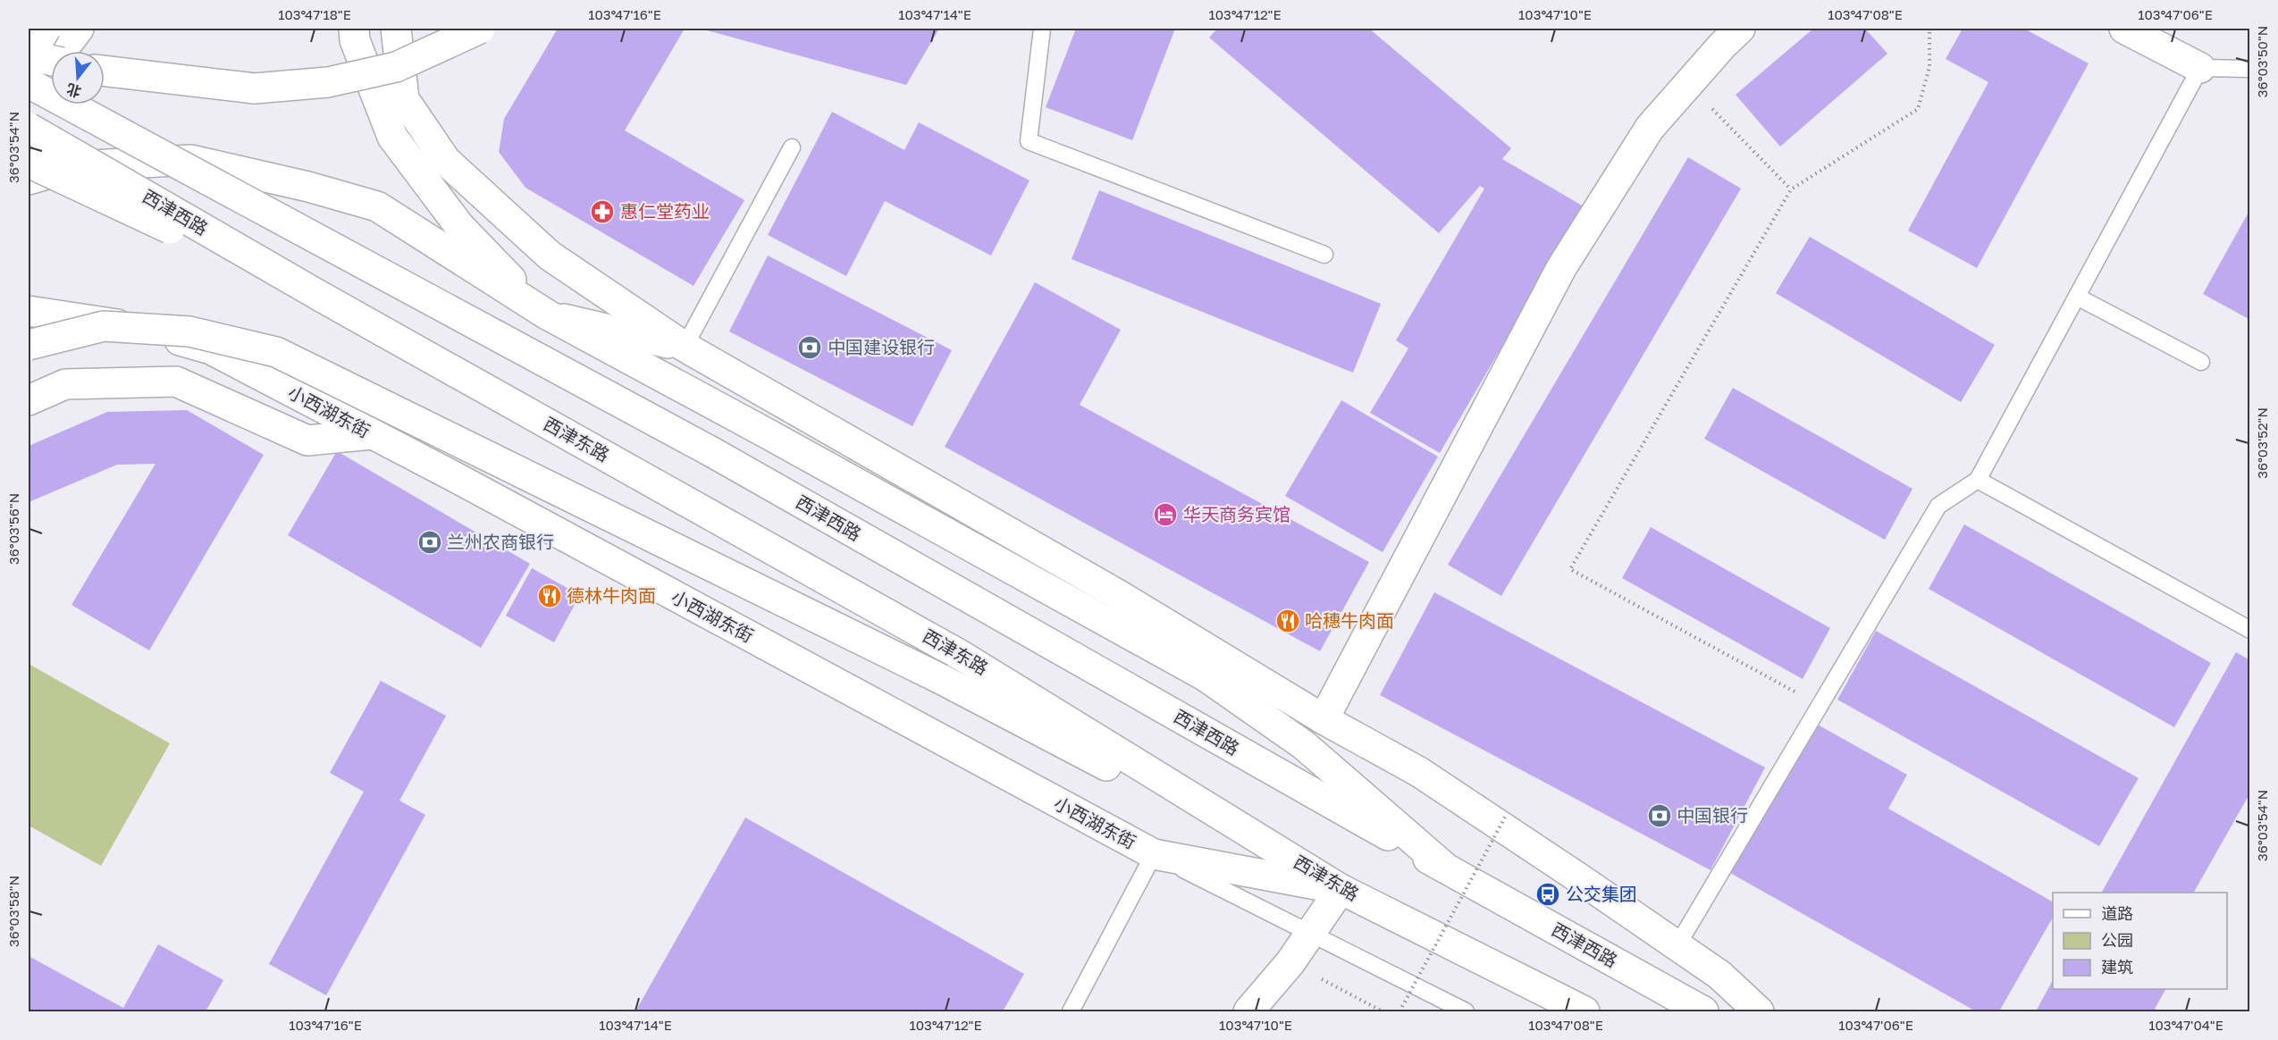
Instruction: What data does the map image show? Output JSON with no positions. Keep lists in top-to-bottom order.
{
  "streets": {
    "main road": ["西津西路", "小西湖东街", "西津东路"]
  },
  "crossings": [
    ["西津西路", "西津东路"],
    ["小西湖东街", "西津东路"]
  ],
  "places": {
    "pharmacy": ["惠仁堂药业"],
    "bank": ["中国建设银行", "兰州农商银行", "中国银行"],
    "hotel": ["华天商务宾馆"],
    "restaurant": ["德林牛肉面", "哈穗牛肉面"],
    "bus stop": ["公交集团"]
  },
  "legend": ["道路", "公园", "建筑"],
  "north": "bottom",
  "coordinates": [
    "103°47'18\"E",
    "103°47'16\"E",
    "103°47'14\"E",
    "103°47'12\"E",
    "103°47'10\"E",
    "103°47'08\"E",
    "103°47'06\"E",
    "36°03'50\"N",
    "36°03'54\"N",
    "36°03'52\"N",
    "36°03'56\"N",
    "36°03'58\"N",
    "103°47'04\"E"
  ]
}
